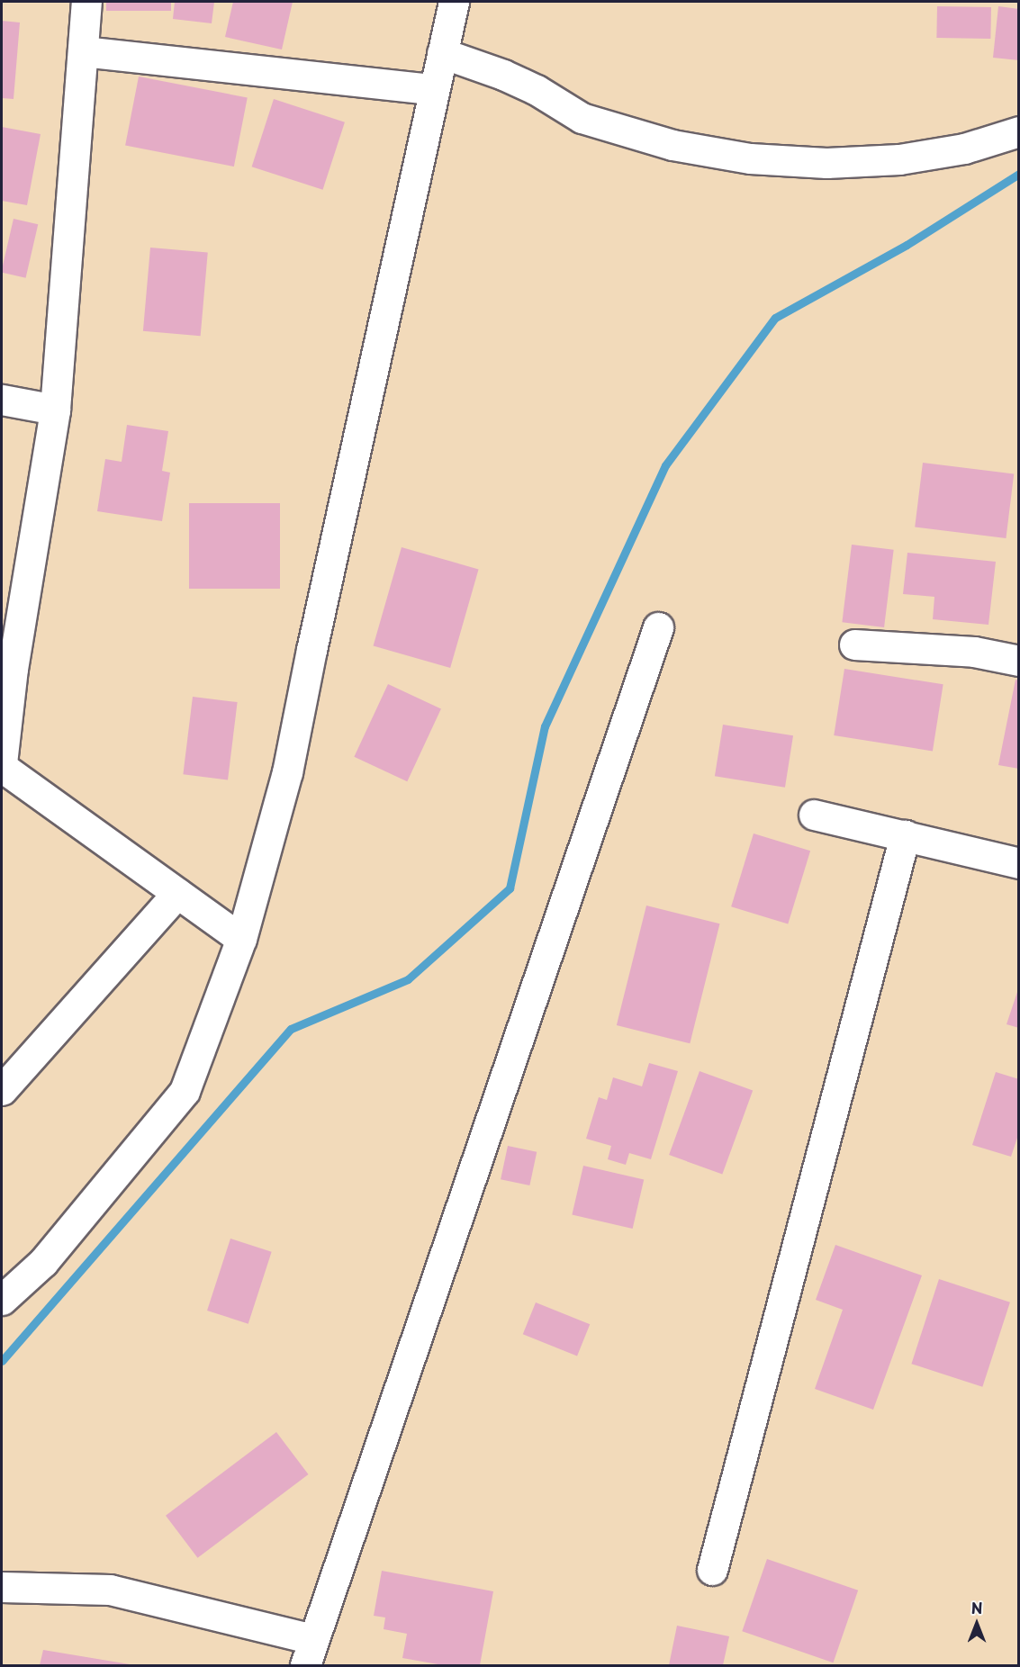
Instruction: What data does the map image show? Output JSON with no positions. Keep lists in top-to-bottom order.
{
  "north": "top"
}
